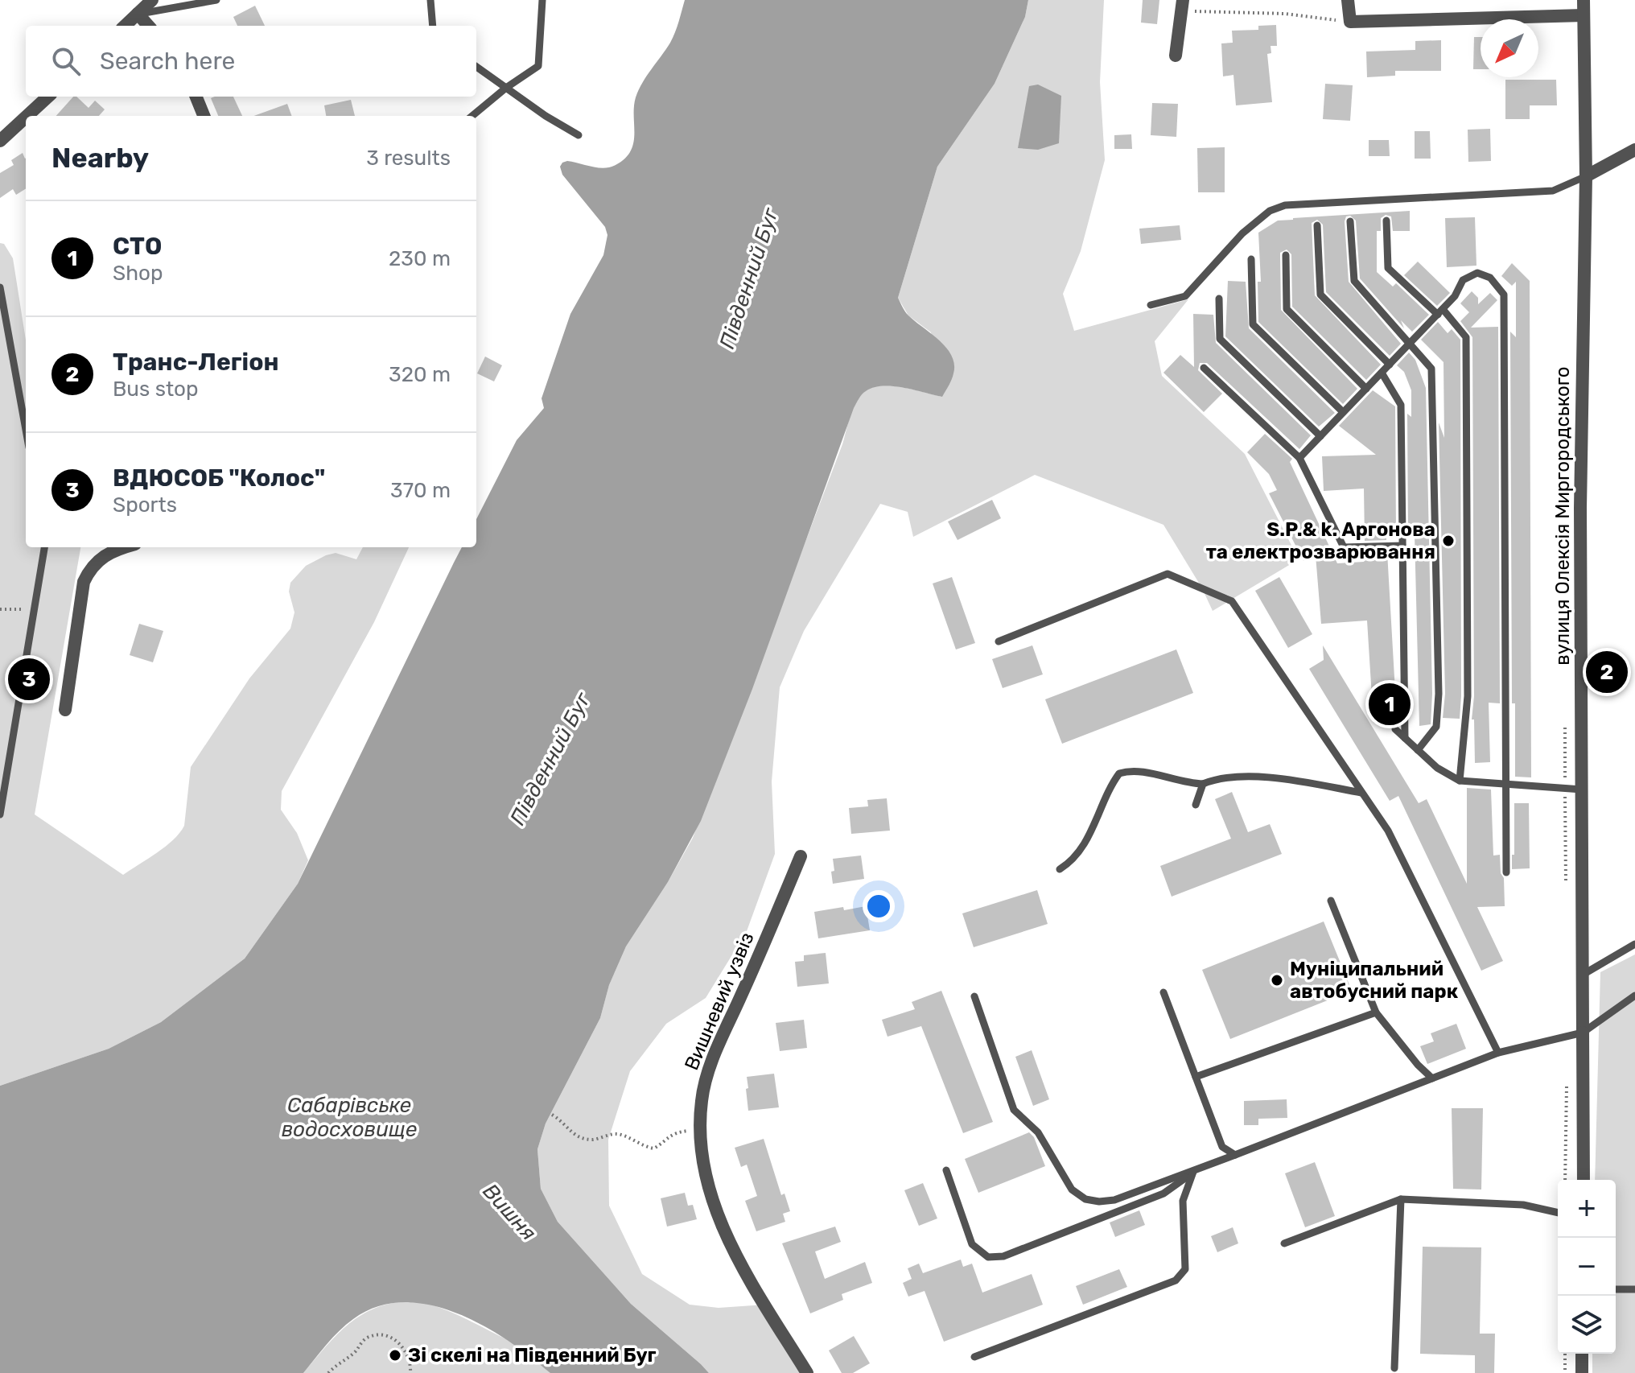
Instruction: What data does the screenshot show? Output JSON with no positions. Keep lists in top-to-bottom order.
{
  "streets": {
    "street": ["вулиця Олексія Миргородського", "Вишневий узвіз"]
  },
  "water": ["Південний Буг", "Сабарівське водосховище", "Вишня"],
  "places": ["S.P.& k. Аргонова та електрозварювання", "Муніципальний автобусний парк", "Зі скелі на Південний Буг"],
  "north": "bottom left",
  "page": {
    "search": "Search here",
    "heading": ["Nearby", "3 results"],
    "list": [
      {
        "mark": "1",
        "name": "СТО",
        "note": "Shop",
        "value": "230 m"
      },
      {
        "mark": "2",
        "name": "Транс-Легіон",
        "note": "Bus stop",
        "value": "320 m"
      },
      {
        "mark": "3",
        "name": "ВДЮСОБ \"Колос\"",
        "note": "Sports",
        "value": "370 m"
      }
    ],
    "pins": ["2", "3", "1"],
    "map_buttons": ["+", "−"]
  }
}
